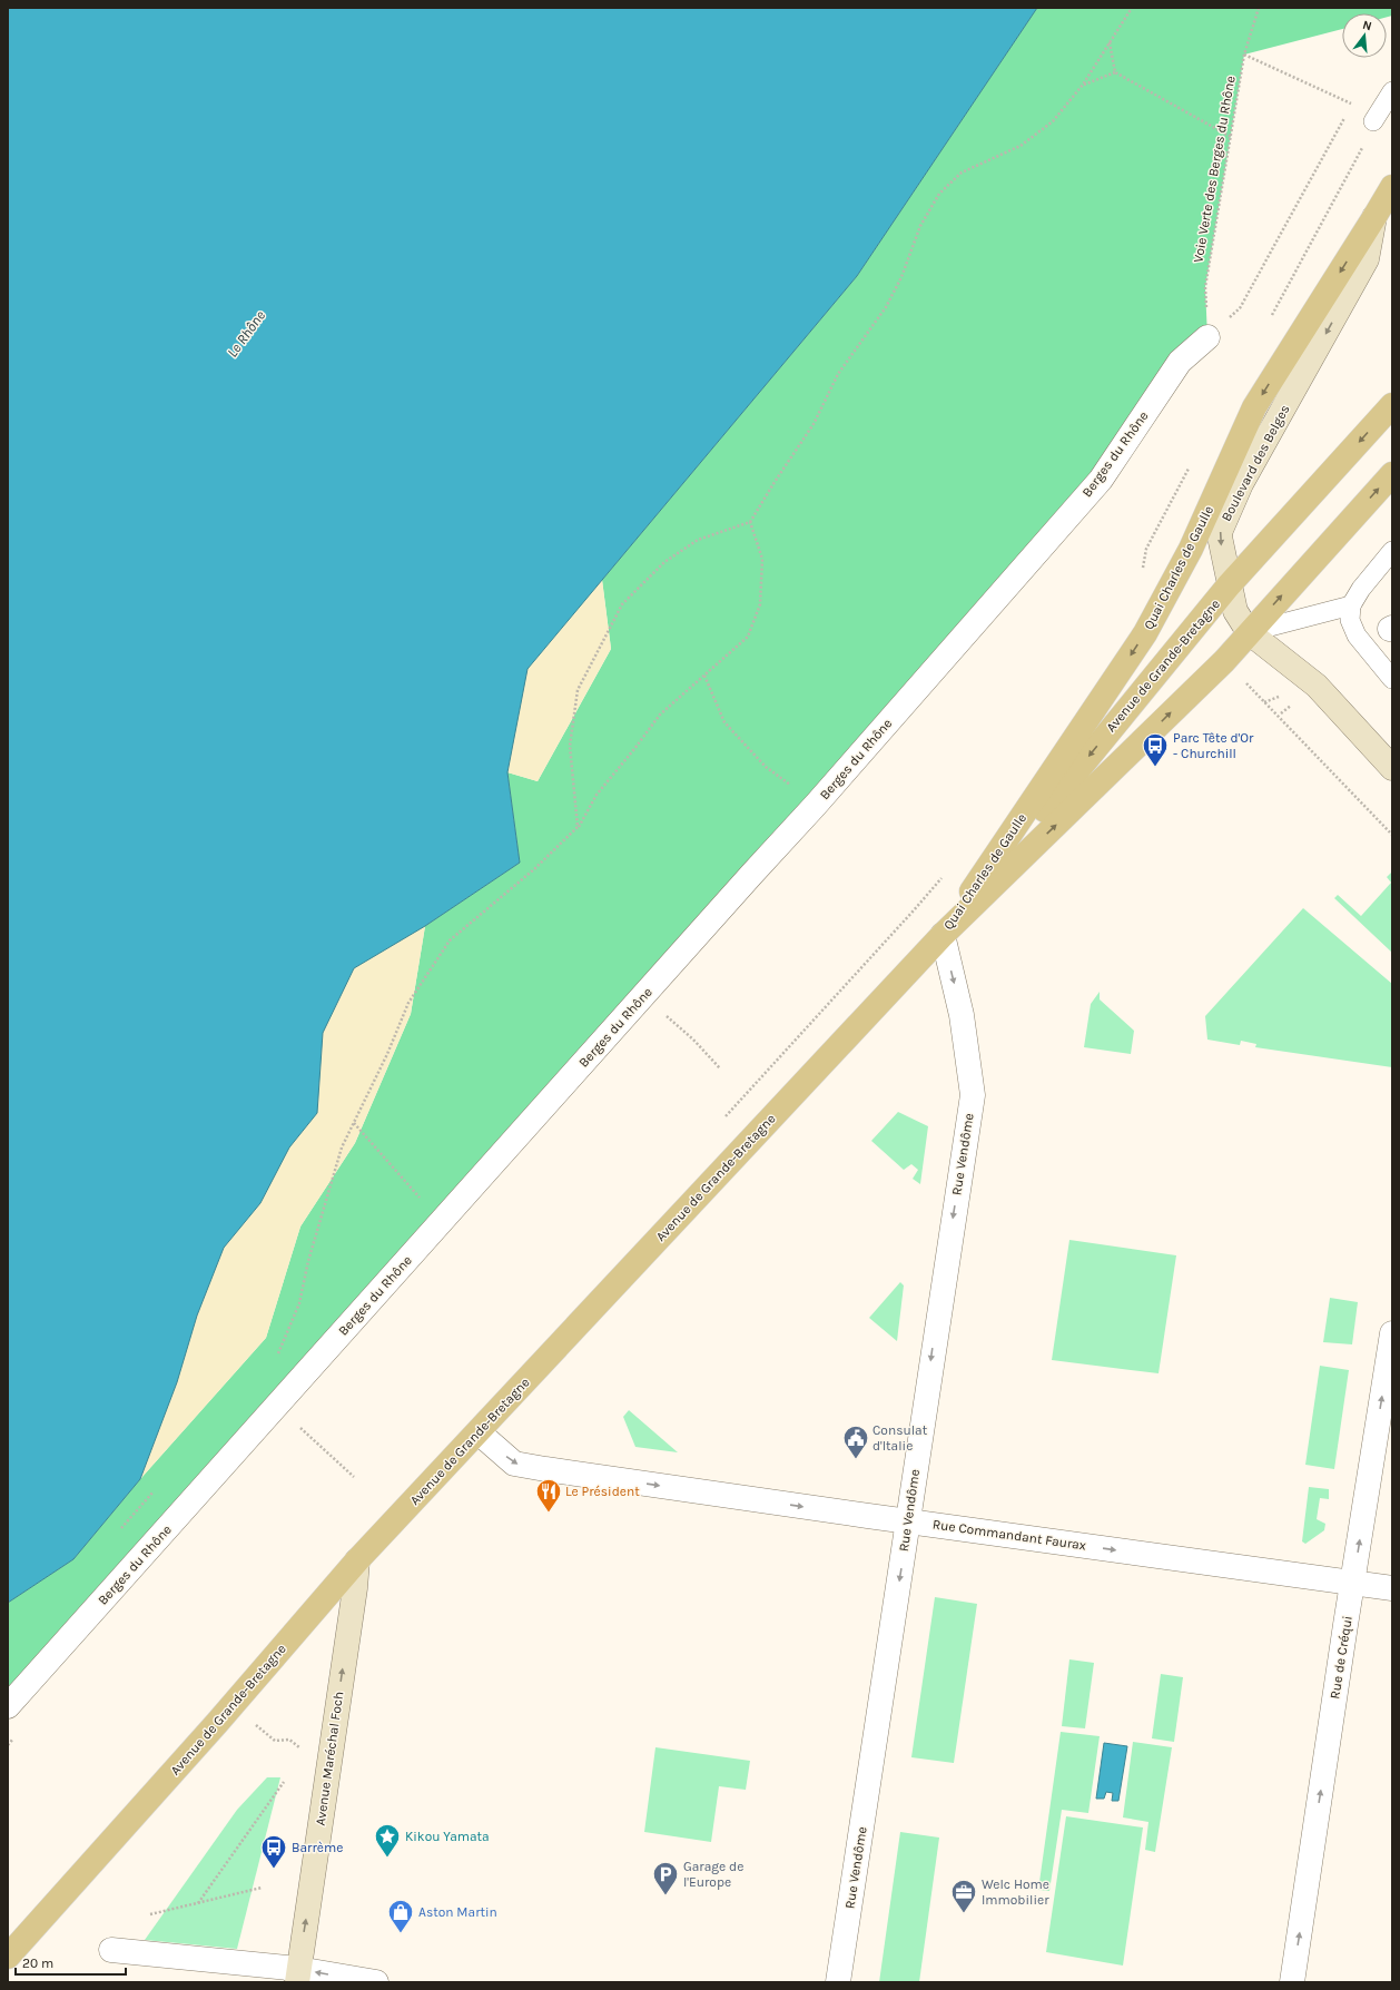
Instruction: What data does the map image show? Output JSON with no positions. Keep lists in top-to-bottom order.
{
  "streets": {
    "main road": [
      "Boulevard des Belges",
      "Quai Charles de Gaulle",
      "Avenue de Grande-Bretagne",
      "Avenue Maréchal Foch"
    ],
    "street": [
      "Berges du Rhône",
      "Rue Vendôme",
      "Rue Commandant Faurax",
      "Rue de Créqui"
    ],
    "path": ["Voie Verte des Berges du Rhône"]
  },
  "crossings": [
    ["Voie Verte des Berges du Rhône", "Berges du Rhône"],
    ["Boulevard des Belges", "Quai Charles de Gaulle"],
    ["Boulevard des Belges", "Avenue de Grande-Bretagne"],
    ["Quai Charles de Gaulle", "Avenue de Grande-Bretagne"],
    ["Quai Charles de Gaulle", "Rue Vendôme"],
    ["Avenue de Grande-Bretagne", "Rue Vendôme"],
    ["Avenue de Grande-Bretagne", "Rue Commandant Faurax"],
    ["Avenue de Grande-Bretagne", "Avenue Maréchal Foch"],
    ["Rue Vendôme", "Rue Commandant Faurax"],
    ["Rue Commandant Faurax", "Rue de Créqui"]
  ],
  "one_way": [
    "Boulevard des Belges",
    "Quai Charles de Gaulle",
    "Rue Vendôme",
    "Rue Commandant Faurax",
    "Rue de Créqui",
    "Avenue Maréchal Foch"
  ],
  "water": ["Le Rhône"],
  "places": {
    "bus stop": ["Parc Tête d'Or - Churchill", "Barrème"],
    "public building": ["Consulat d'Italie"],
    "restaurant": ["Le Président"],
    "place": ["Kikou Yamata"],
    "parking": ["Garage de l'Europe"],
    "office": ["Welc Home Immobilier"],
    "shop": ["Aston Martin"]
  },
  "scale_bar": "20 m",
  "north": "top"
}
